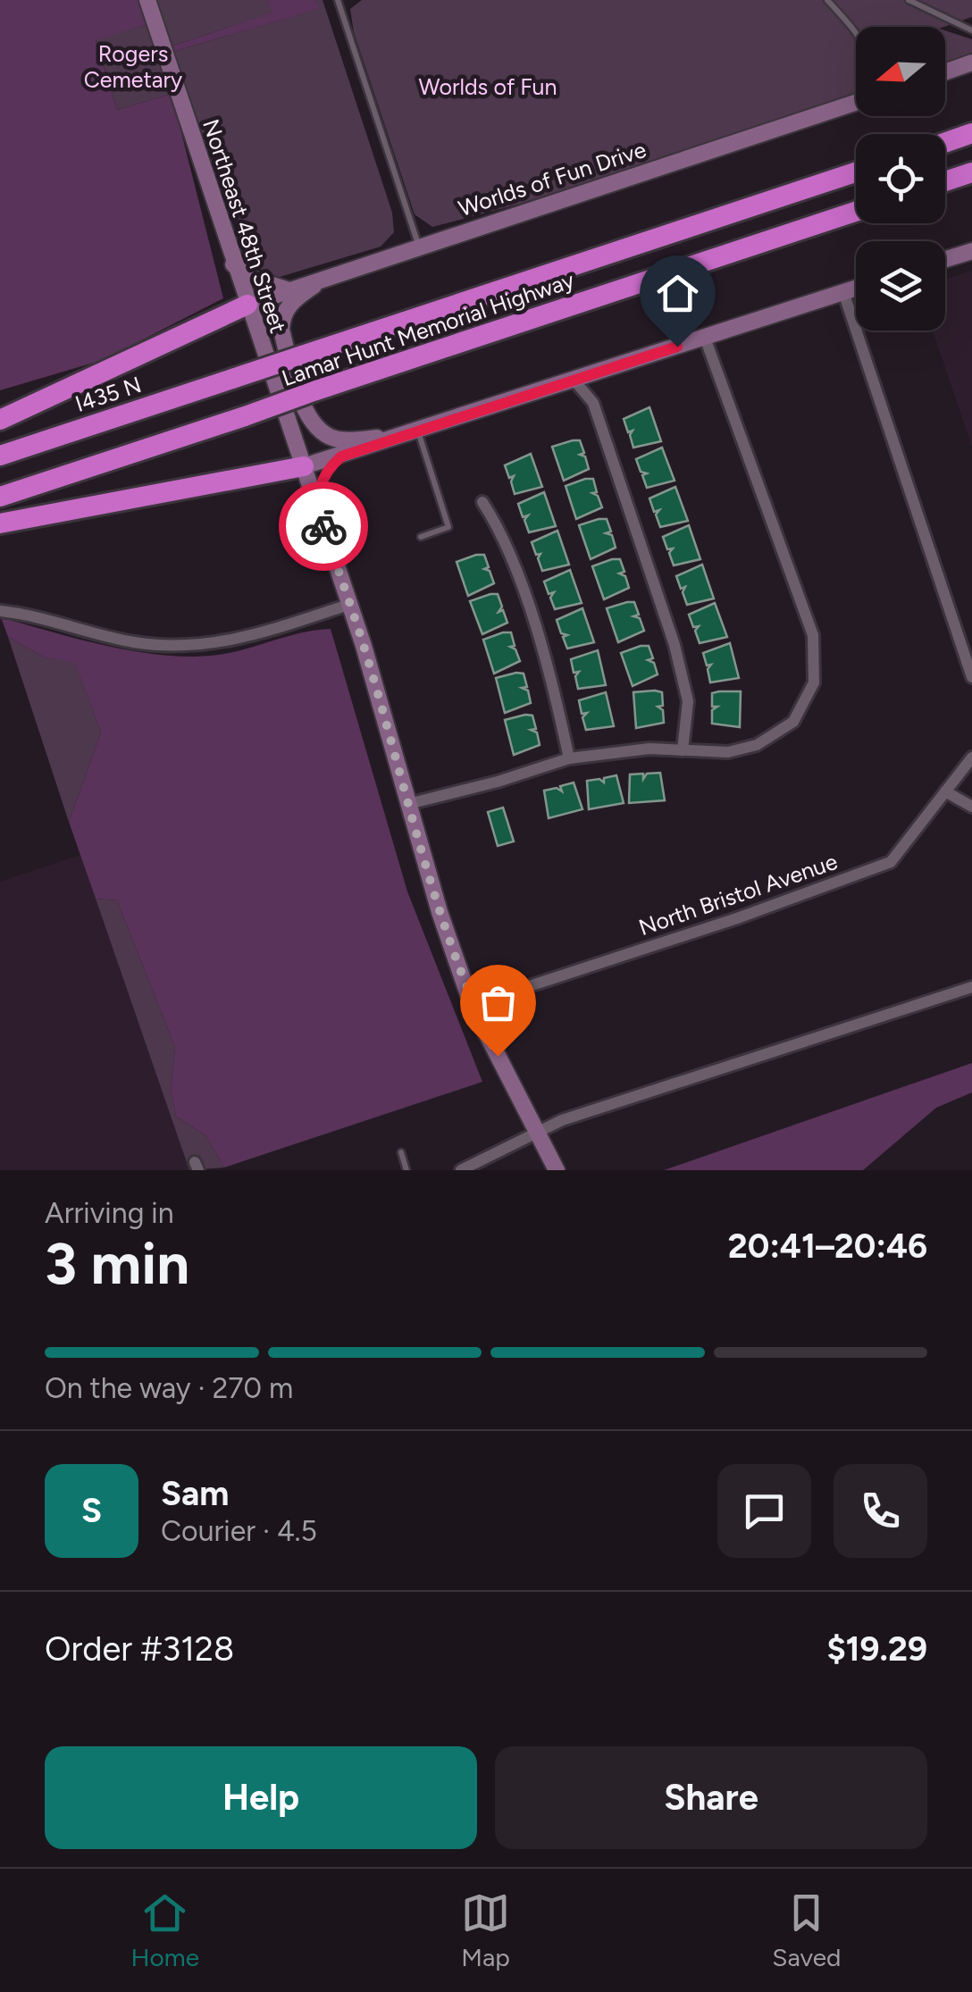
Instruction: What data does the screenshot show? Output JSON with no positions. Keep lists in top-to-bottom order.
{
  "streets": {
    "highway": ["Lamar Hunt Memorial Highway", "I435 N"],
    "main road": ["Worlds of Fun Drive", "Northeast 48th Street"],
    "street": ["North Bristol Avenue"]
  },
  "crossings": [
    ["Worlds of Fun Drive", "Northeast 48th Street"],
    ["Northeast 48th Street", "North Bristol Avenue"],
    ["Lamar Hunt Memorial Highway", "I435 N"]
  ],
  "parks": ["Rogers Cemetary", "Worlds of Fun"],
  "north": "left",
  "page": {
    "heading": ["3 min", "Arriving in", "20:41–20:46"],
    "panel": [
      "Sam",
      "Courier · 4.5",
      "Order #3128",
      "$19.29"
    ],
    "bar": "On the way · 270 m",
    "round": "S",
    "buttons": ["Help", "Share"],
    "tabs": ["Home", "Map", "Saved"]
  }
}
